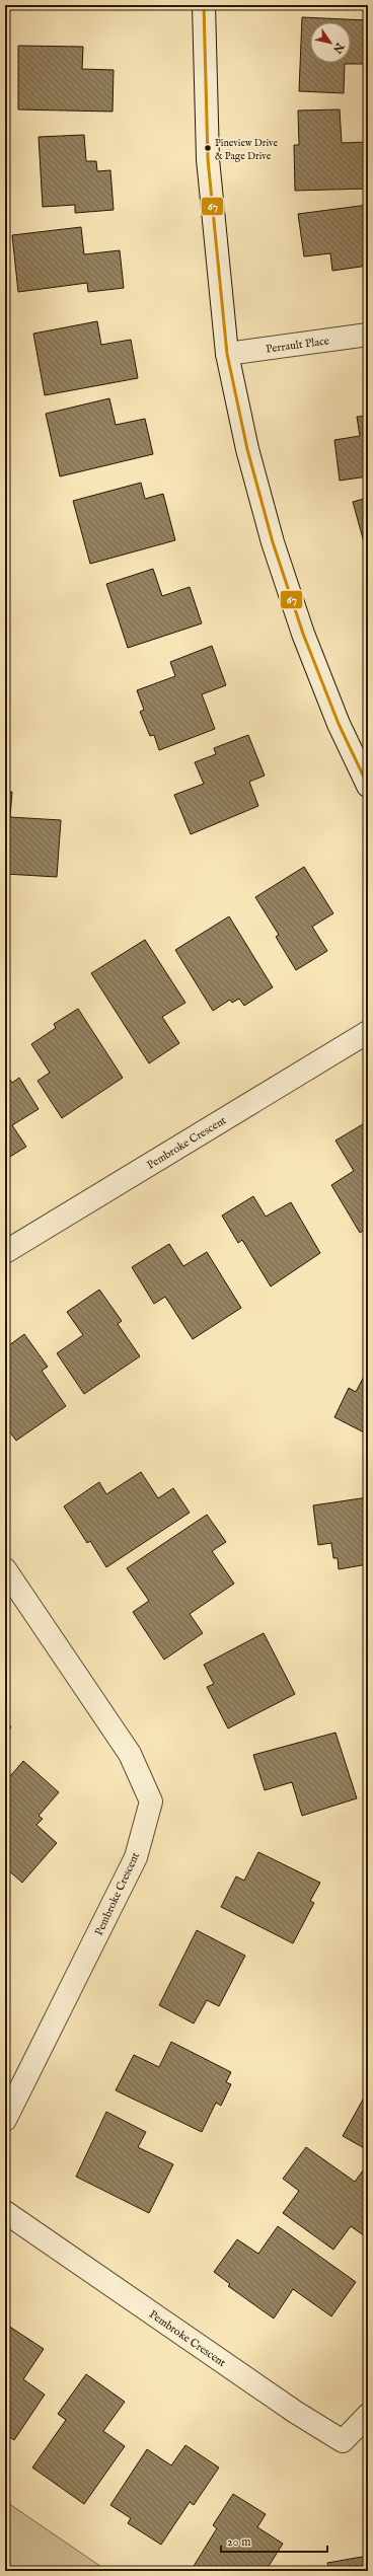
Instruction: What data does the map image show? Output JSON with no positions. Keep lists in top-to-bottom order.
{
  "streets": {
    "street": ["Perrault Place", "Pembroke Crescent"]
  },
  "places": ["Pineview Drive & Page Drive"],
  "lines": ["transit line 67"],
  "scale_bar": "20 m",
  "north": "bottom right"
}
